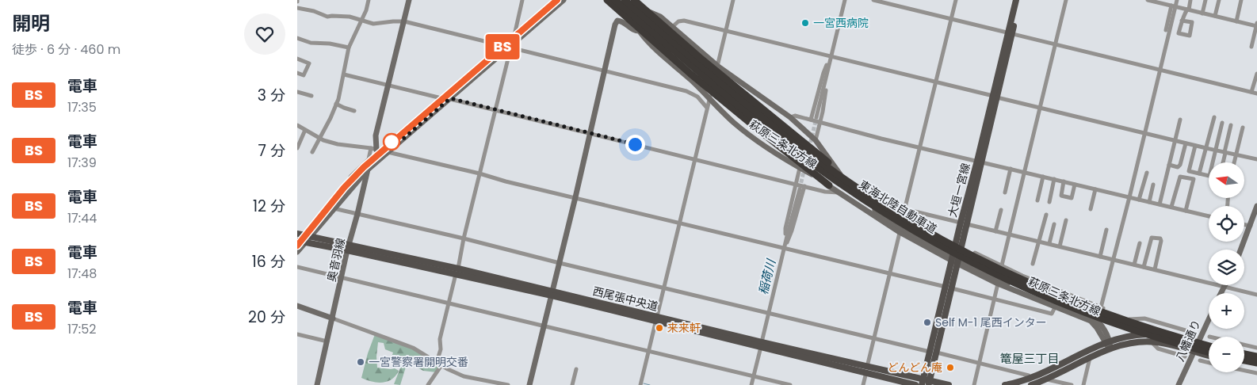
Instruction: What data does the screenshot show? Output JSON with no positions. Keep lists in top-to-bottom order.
{
  "streets": {
    "highway": ["東海北陸自動車道"],
    "main road": [
      "萩原三条北方線",
      "大垣一宮線",
      "奥音羽線",
      "西尾張中央道",
      "八幡通り"
    ]
  },
  "crossings": [
    ["萩原三条北方線", "大垣一宮線"],
    ["大垣一宮線", "西尾張中央道"],
    ["奥音羽線", "西尾張中央道"]
  ],
  "districts": ["篭屋三丁目"],
  "water": ["稲荷川"],
  "places": [
    "一宮西病院",
    "Self M-1 尾西インター",
    "来来軒",
    "一宮警察署開明交番",
    "どんどん庵"
  ],
  "north": "left",
  "page": {
    "heading": ["開明", "徒歩 · 6 分 · 460 m"],
    "on_map": "BS",
    "list": [
      {
        "mark": "BS",
        "name": "電車",
        "note": "17:35",
        "value": "3 分"
      },
      {
        "mark": "BS",
        "name": "電車",
        "note": "17:39",
        "value": "7 分"
      },
      {
        "mark": "BS",
        "name": "電車",
        "note": "17:44",
        "value": "12 分"
      },
      {
        "mark": "BS",
        "name": "電車",
        "note": "17:48",
        "value": "16 分"
      },
      {
        "mark": "BS",
        "name": "電車",
        "note": "17:52",
        "value": "20 分"
      }
    ],
    "map_buttons": ["+", "−"]
  }
}
